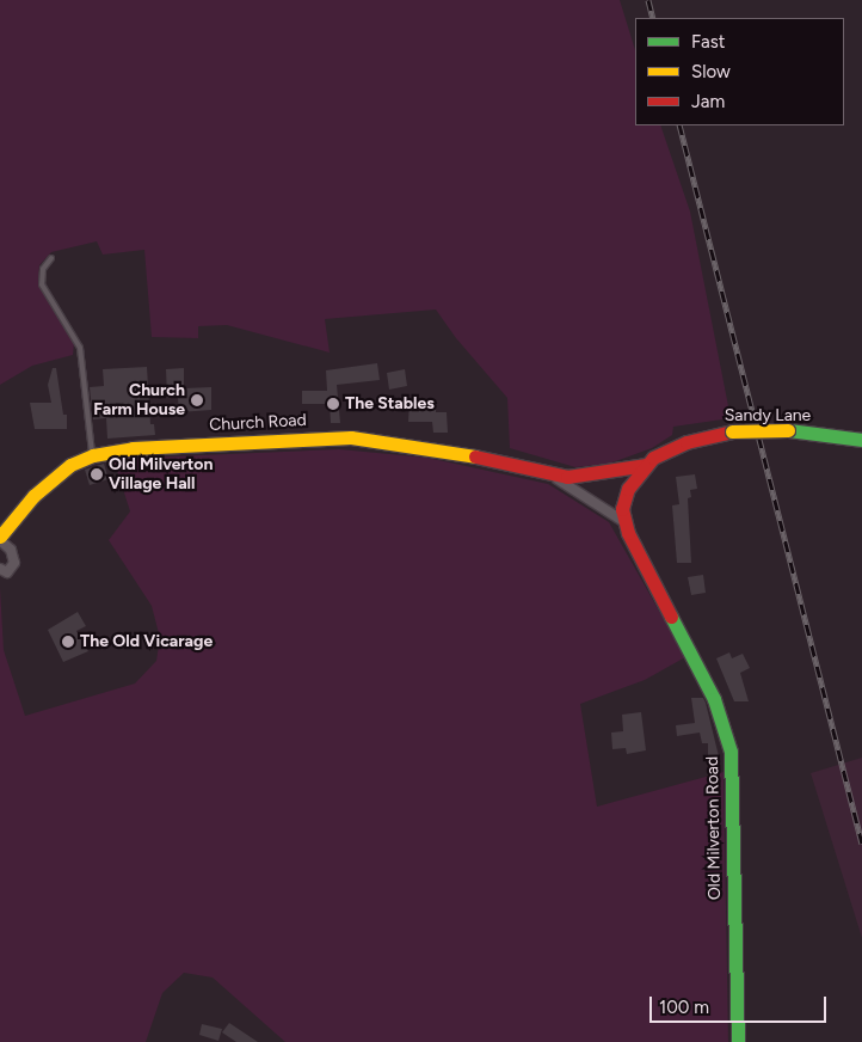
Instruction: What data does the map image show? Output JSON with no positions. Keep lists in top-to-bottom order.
{
  "streets": {
    "street": ["Sandy Lane", "Church Road", "Old Milverton Road"]
  },
  "crossings": [
    ["Sandy Lane", "Church Road"],
    ["Church Road", "Old Milverton Road"]
  ],
  "places": [
    "Church Farm House",
    "The Stables",
    "Old Milverton Village Hall",
    "The Old Vicarage"
  ],
  "legend": ["Fast", "Slow", "Jam"],
  "scale_bar": "100 m"
}
